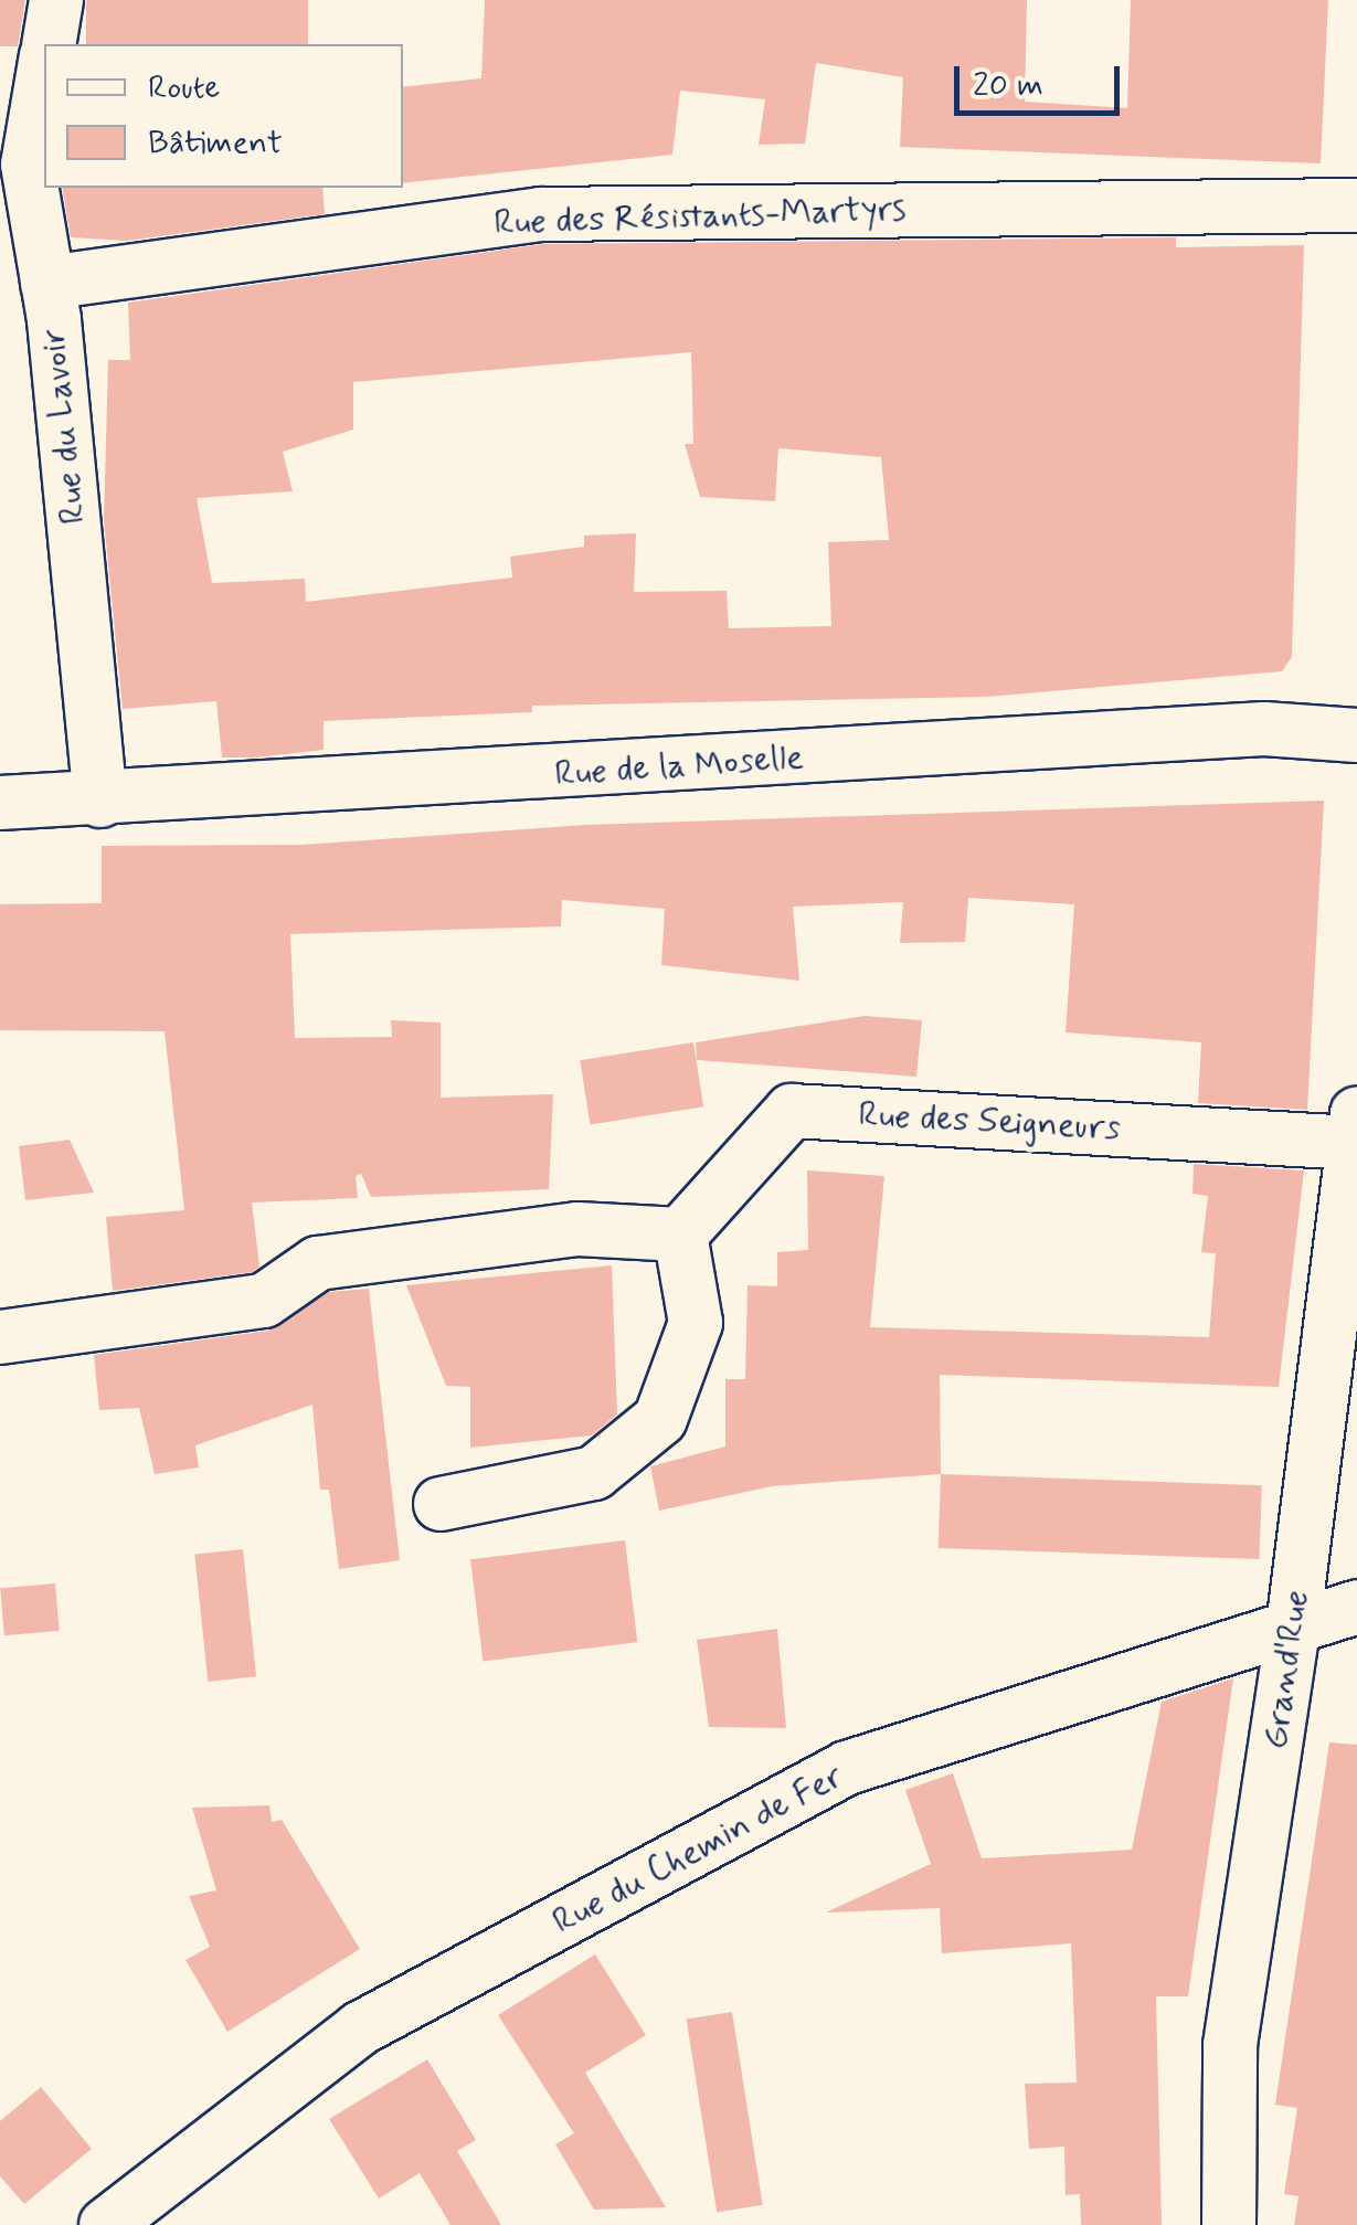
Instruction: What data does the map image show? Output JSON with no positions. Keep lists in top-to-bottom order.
{
  "streets": {
    "street": [
      "Rue des Résistants-Martyrs",
      "Rue du Lavoir",
      "Rue de la Moselle",
      "Rue des Seigneurs",
      "Grand'Rue",
      "Rue du Chemin de Fer"
    ]
  },
  "crossings": [
    ["Rue des Résistants-Martyrs", "Rue du Lavoir"],
    ["Rue du Lavoir", "Rue de la Moselle"],
    ["Rue des Seigneurs", "Grand'Rue"],
    ["Grand'Rue", "Rue du Chemin de Fer"]
  ],
  "legend": ["Route", "Bâtiment"],
  "scale_bar": "20 m"
}
